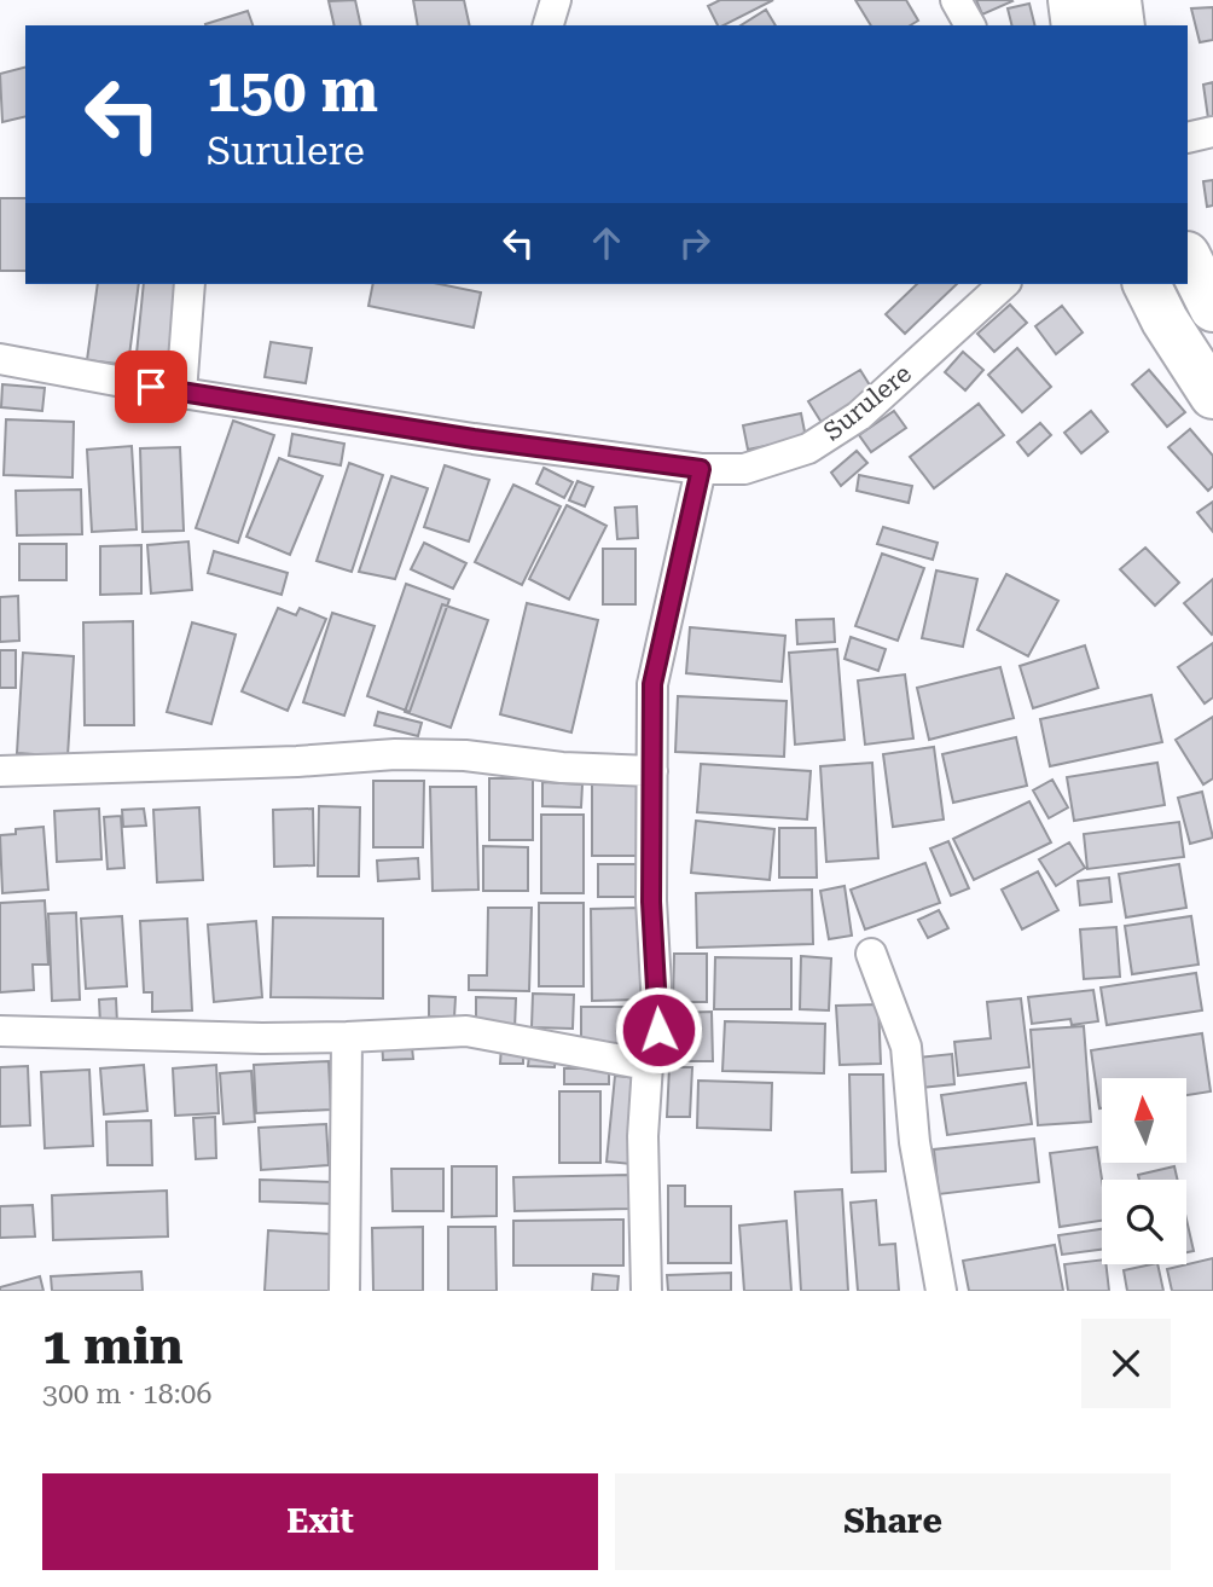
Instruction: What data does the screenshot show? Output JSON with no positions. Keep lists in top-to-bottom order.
{
  "streets": {
    "street": ["Surulere"]
  },
  "north": "top",
  "page": {
    "turn": ["150 m", "Surulere"],
    "heading": ["1 min", "300 m · 18:06"],
    "buttons": ["Exit", "Share"]
  }
}
